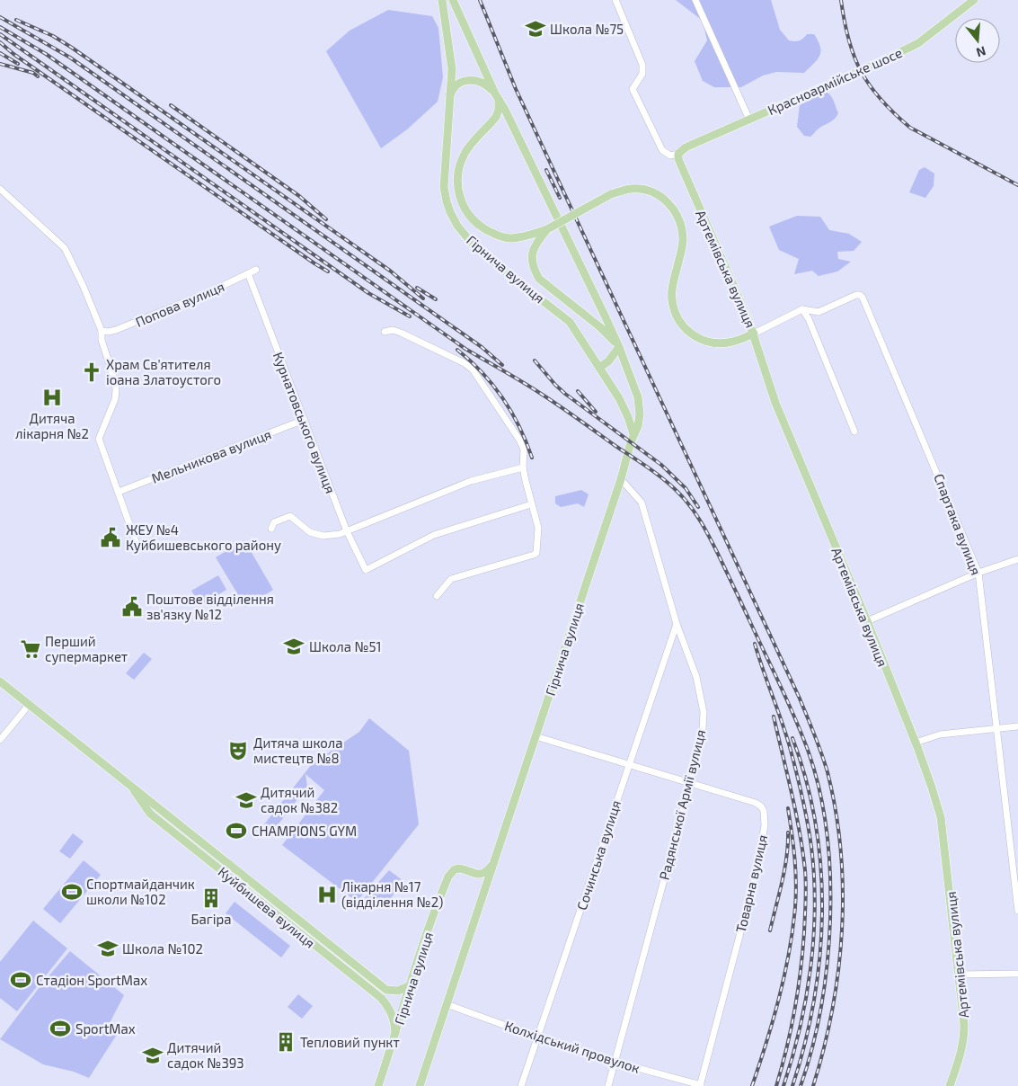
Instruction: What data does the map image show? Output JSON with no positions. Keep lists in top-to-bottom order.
{
  "streets": {
    "main road": [
      "Красноармійське шосе",
      "Гірнича вулиця",
      "Артемівська вулиця",
      "Куйбишева вулиця"
    ],
    "street": [
      "Попова вулиця",
      "Курнатовського вулиця",
      "Мельникова вулиця",
      "Спартака вулиця",
      "Радянської Армії вулиця",
      "Сочинська вулиця",
      "Товарна вулиця",
      "Колхідський провулок"
    ]
  },
  "crossings": [
    ["Красноармійське шосе", "Артемівська вулиця"],
    ["Гірнича вулиця", "Радянської Армії вулиця"],
    ["Гірнича вулиця", "Товарна вулиця"],
    ["Гірнича вулиця", "Куйбишева вулиця"],
    ["Гірнича вулиця", "Колхідський провулок"],
    ["Артемівська вулиця", "Спартака вулиця"],
    ["Попова вулиця", "Курнатовського вулиця"],
    ["Курнатовського вулиця", "Мельникова вулиця"],
    ["Радянської Армії вулиця", "Сочинська вулиця"],
    ["Радянської Армії вулиця", "Товарна вулиця"],
    ["Радянської Армії вулиця", "Колхідський провулок"],
    ["Сочинська вулиця", "Товарна вулиця"],
    ["Сочинська вулиця", "Колхідський провулок"],
    ["Товарна вулиця", "Колхідський провулок"]
  ],
  "places": {
    "school or university": [
      "Школа №75",
      "Школа №51",
      "Дитячий садок №382",
      "Школа №102",
      "Дитячий садок №393"
    ],
    "church": ["Храм Св'ятителя іоана Златоустого"],
    "hospital": ["Дитяча лікарня №2", "Лікарня №17 (відділення №2)"],
    "public building": ["ЖЕУ №4 Куйбишевського району", "Поштове відділення зв'язку №12"],
    "supermarket": ["Перший супермаркет"],
    "theatre": ["Дитяча школа мистецтв №8"],
    "sports": [
      "CHAMPIONS GYM",
      "Спортмайданчик школи №102",
      "Стадіон SportMax",
      "SportMax"
    ],
    "building": ["Багіра", "Тепловий пункт"]
  },
  "north": "bottom"
}
